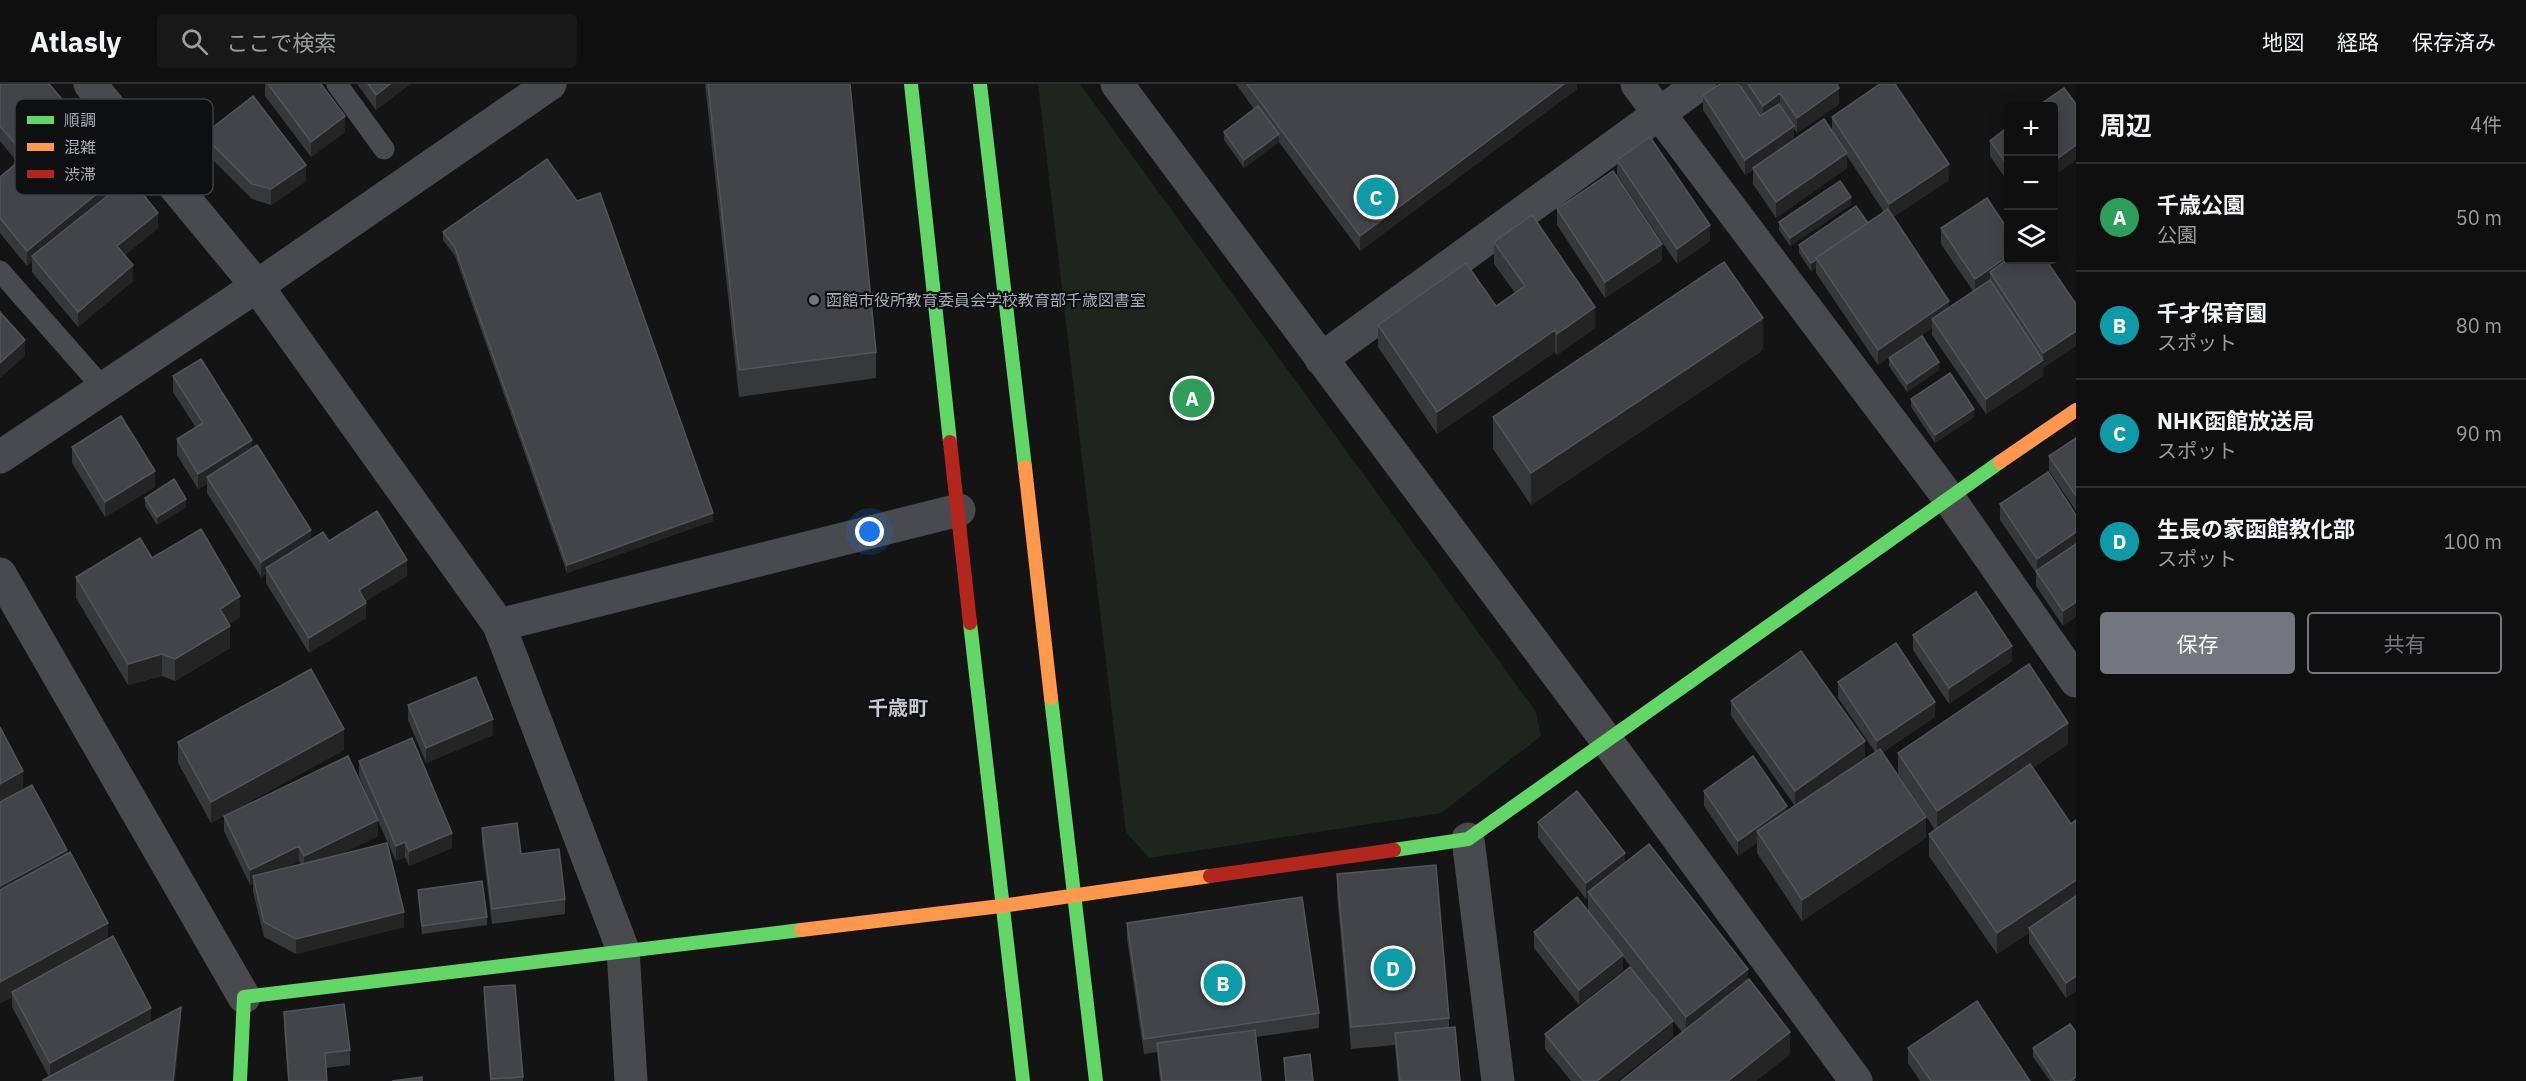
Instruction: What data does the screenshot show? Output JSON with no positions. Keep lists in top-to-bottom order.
{
  "districts": ["千歳町"],
  "places": ["函館市役所教育委員会学校教育部千歳図書室"],
  "legend": ["順調", "混雑", "渋滞"],
  "page": {
    "header": "Atlasly",
    "search": "ここで検索",
    "nav": ["地図", "経路", "保存済み"],
    "heading": ["周辺", "4件"],
    "map_buttons": ["+", "−"],
    "list": [
      {
        "mark": "A",
        "name": "千歳公園",
        "note": "公園",
        "value": "50 m"
      },
      {
        "mark": "B",
        "name": "千才保育園",
        "note": "スポット",
        "value": "80 m"
      },
      {
        "mark": "C",
        "name": "NHK函館放送局",
        "note": "スポット",
        "value": "90 m"
      },
      {
        "mark": "D",
        "name": "生長の家函館教化部",
        "note": "スポット",
        "value": "100 m"
      }
    ],
    "pins": [
      "C",
      "A",
      "D",
      "B"
    ],
    "buttons": ["保存", "共有"]
  }
}
